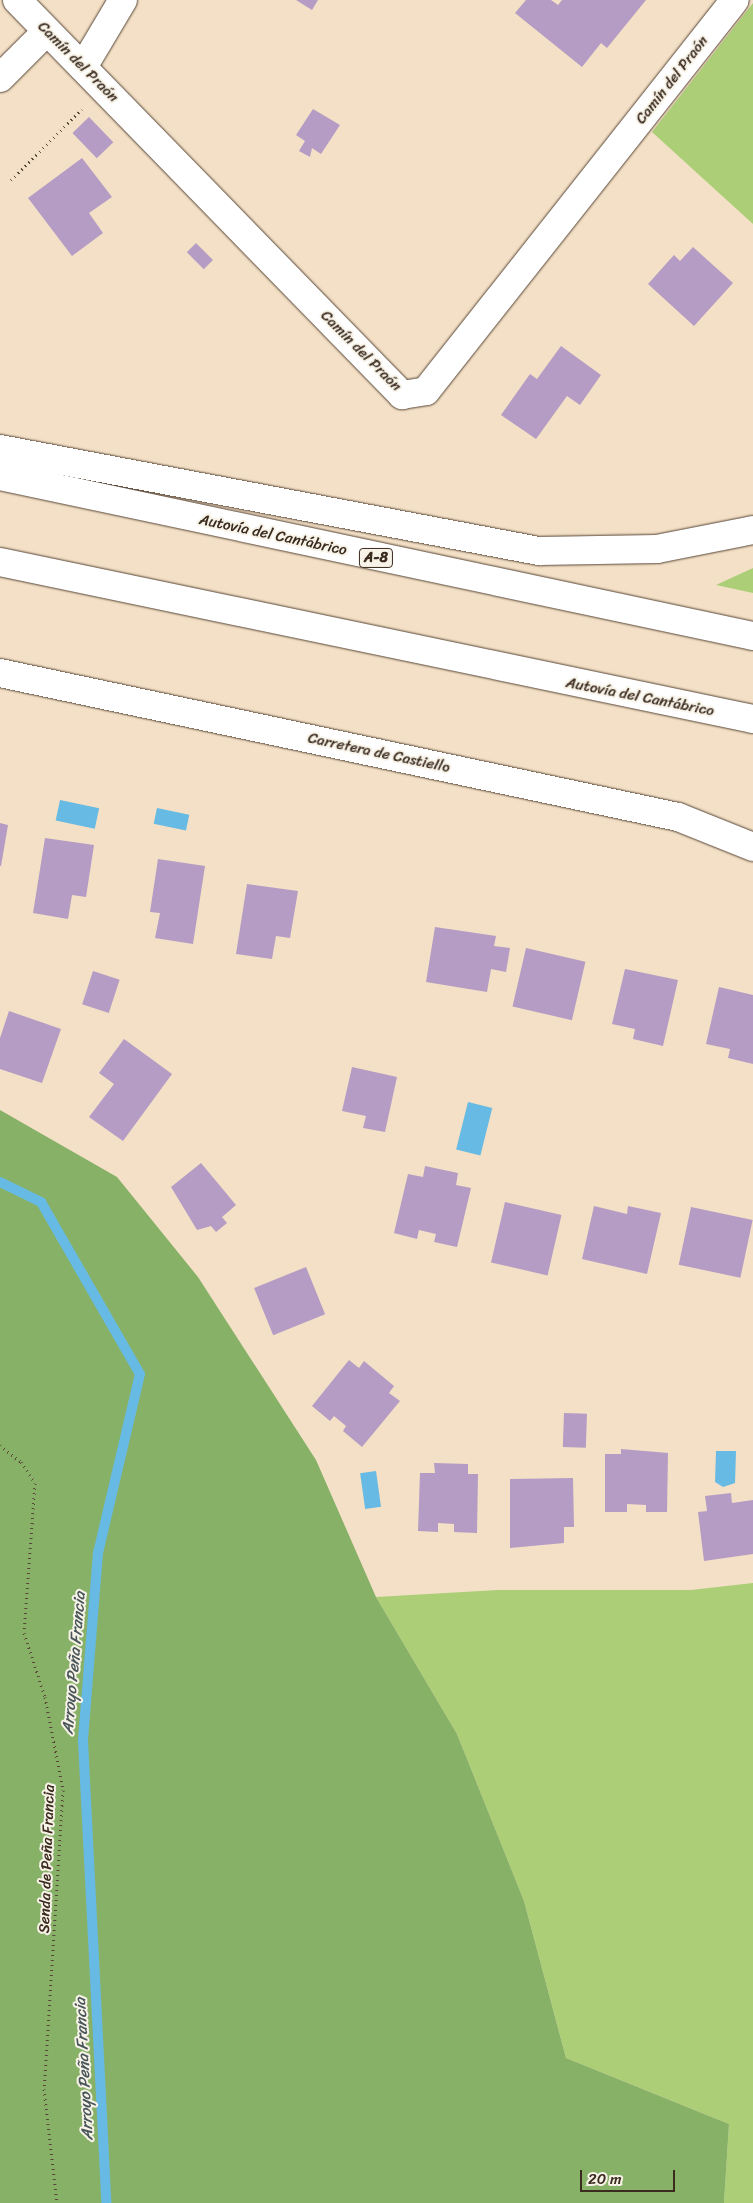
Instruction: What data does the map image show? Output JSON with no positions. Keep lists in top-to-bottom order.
{
  "streets": {
    "main road": [
      "Camín del Praón",
      "Autovía del Cantábrico",
      "A-8",
      "Carretera de Castiello"
    ],
    "path": ["Senda de Peña Francia"]
  },
  "water": ["Arroyo Peña Francia"],
  "scale_bar": "20 m"
}
